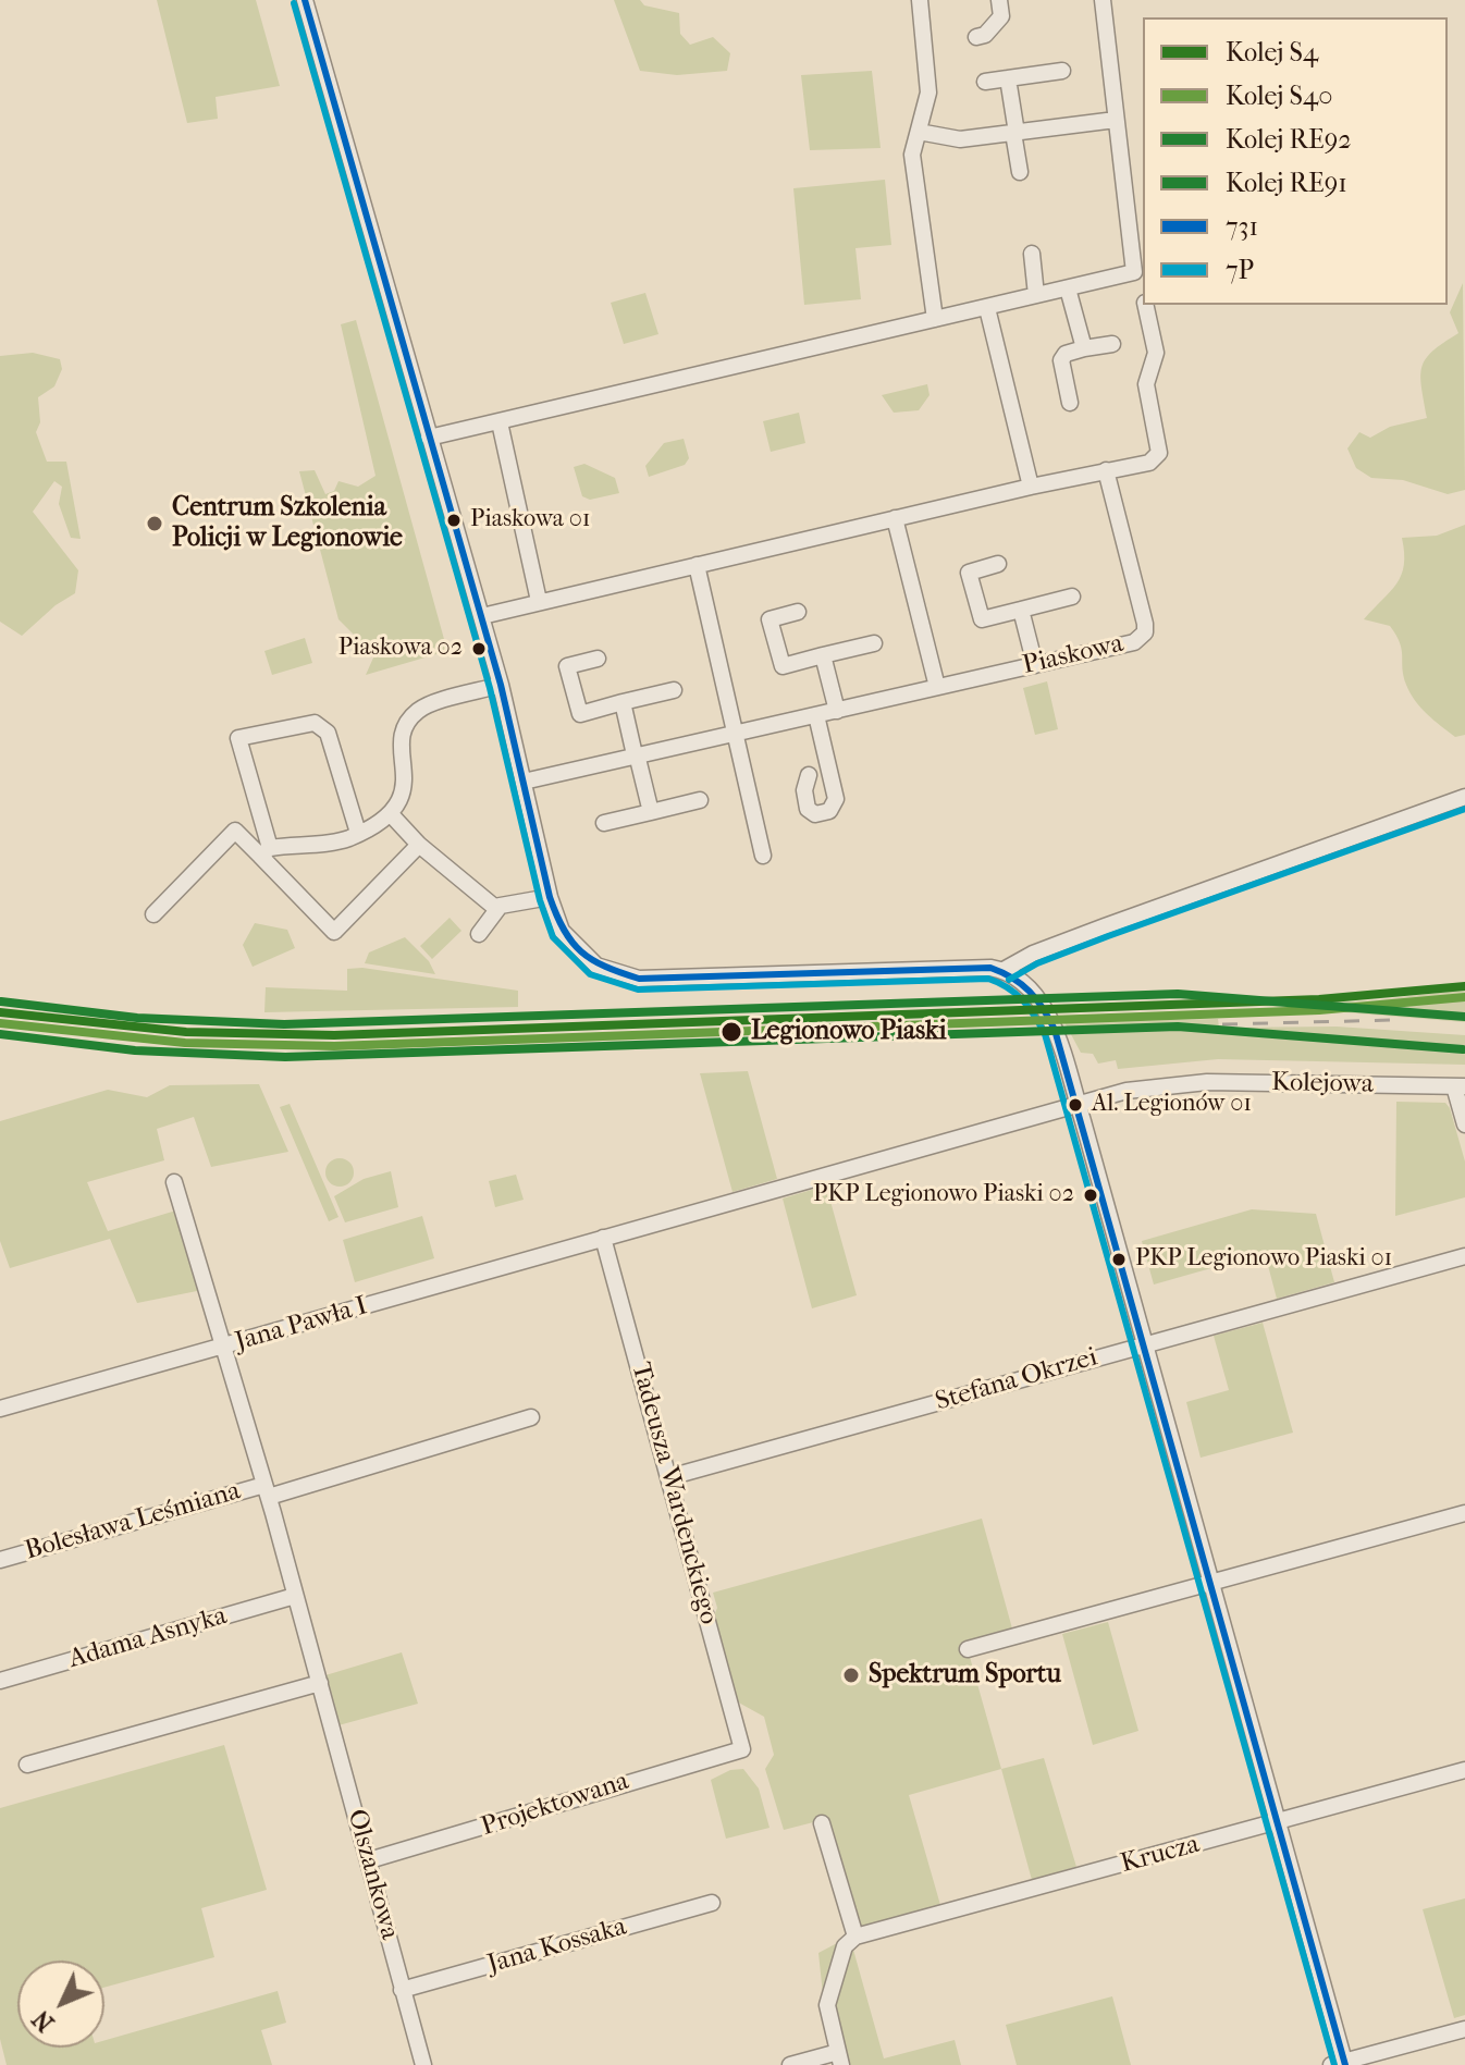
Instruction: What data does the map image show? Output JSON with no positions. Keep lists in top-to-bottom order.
{
  "streets": {
    "street": [
      "Piaskowa",
      "Kolejowa",
      "Jana Pawła I",
      "Stefana Okrzei",
      "Tadeusza Wardenckiego",
      "Bolesława Leśmiana",
      "Adama Asnyka",
      "Projektowana",
      "Krucza",
      "Olszankowa",
      "Jana Kossaka"
    ]
  },
  "crossings": [
    ["Kolejowa", "Jana Pawła I"],
    ["Kolejowa", "Tadeusza Wardenckiego"],
    ["Jana Pawła I", "Tadeusza Wardenckiego"],
    ["Jana Pawła I", "Olszankowa"],
    ["Stefana Okrzei", "Tadeusza Wardenckiego"],
    ["Tadeusza Wardenckiego", "Projektowana"],
    ["Bolesława Leśmiana", "Olszankowa"],
    ["Adama Asnyka", "Olszankowa"],
    ["Projektowana", "Olszankowa"],
    ["Olszankowa", "Jana Kossaka"]
  ],
  "places": [
    "Piaskowa 01",
    "Centrum Szkolenia Policji w Legionowie",
    "Piaskowa 02",
    "Legionowo Piaski",
    "Al. Legionów 01",
    "PKP Legionowo Piaski 02",
    "PKP Legionowo Piaski 01",
    "Spektrum Sportu"
  ],
  "lines": [
    "transit line 731",
    "transit line 7P",
    "rail line S4",
    "rail line RE92",
    "rail line S40",
    "rail line RE91"
  ],
  "legend": [
    "Kolej S4",
    "Kolej S40",
    "Kolej RE92",
    "Kolej RE91",
    "731",
    "7P"
  ],
  "north": "bottom left"
}
